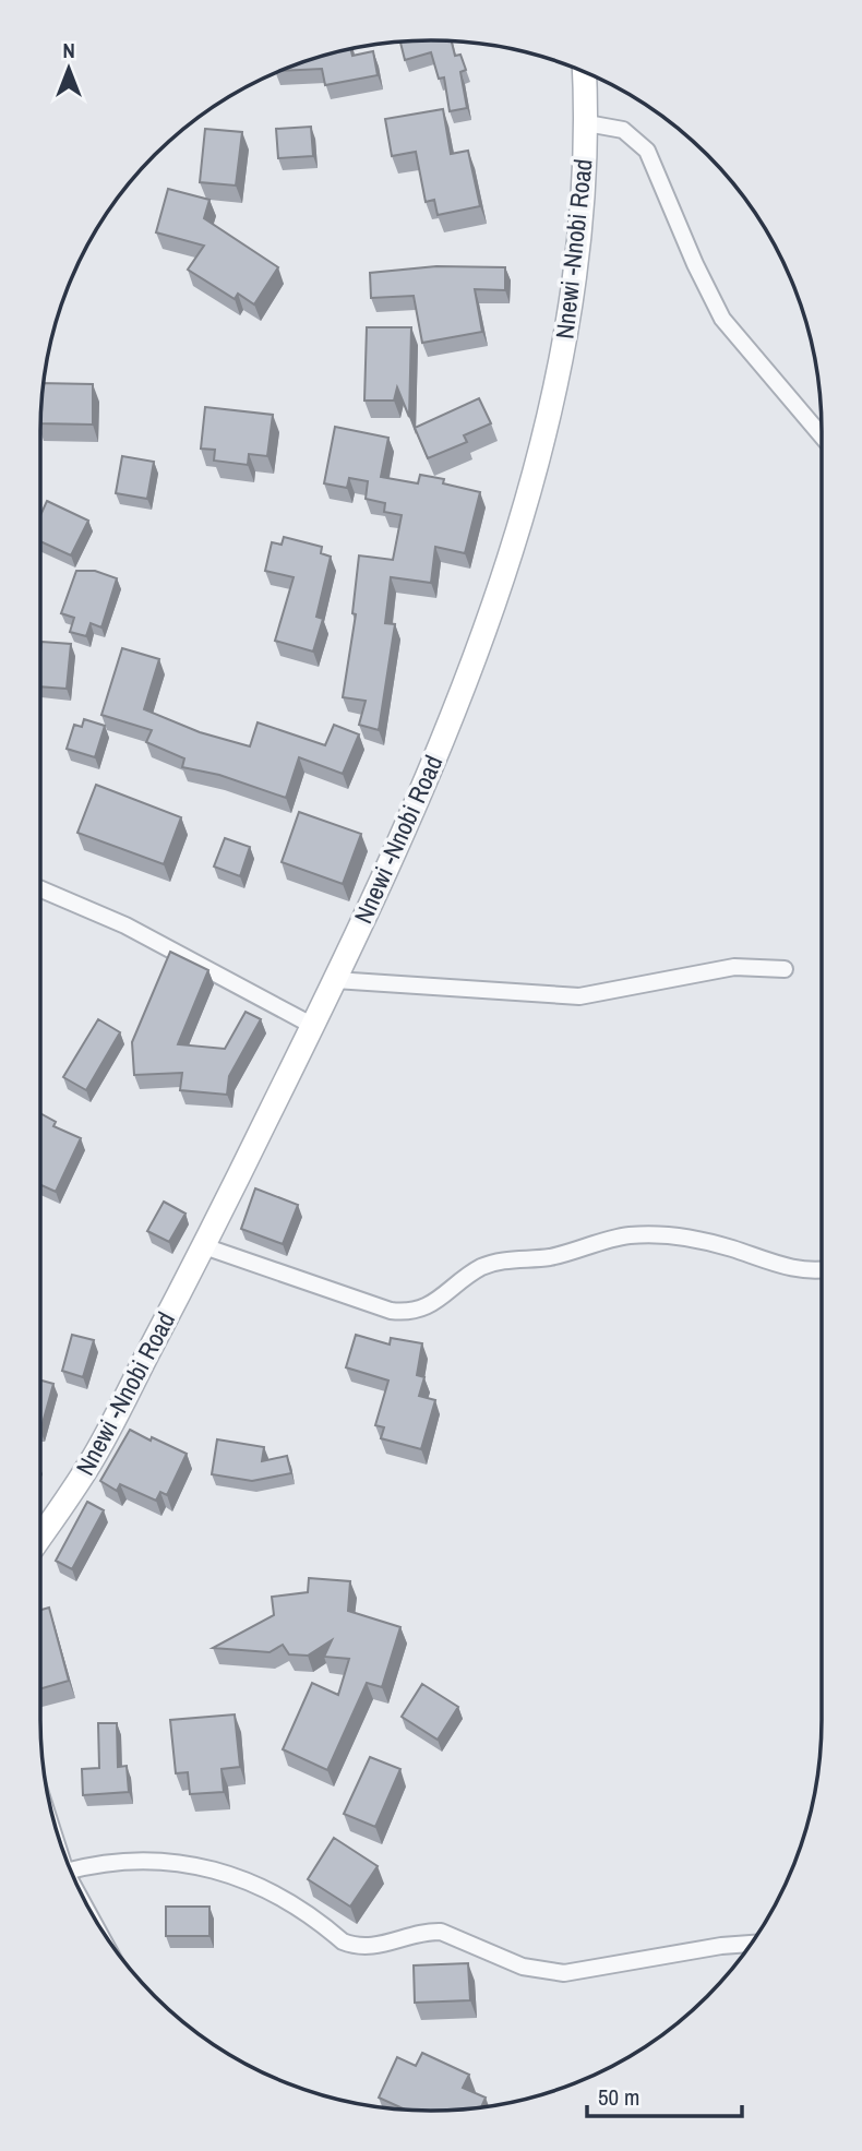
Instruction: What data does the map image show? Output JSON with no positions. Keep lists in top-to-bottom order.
{
  "streets": {
    "main road": ["Nnewi -Nnobi Road"]
  },
  "scale_bar": "50 m",
  "north": "top"
}
